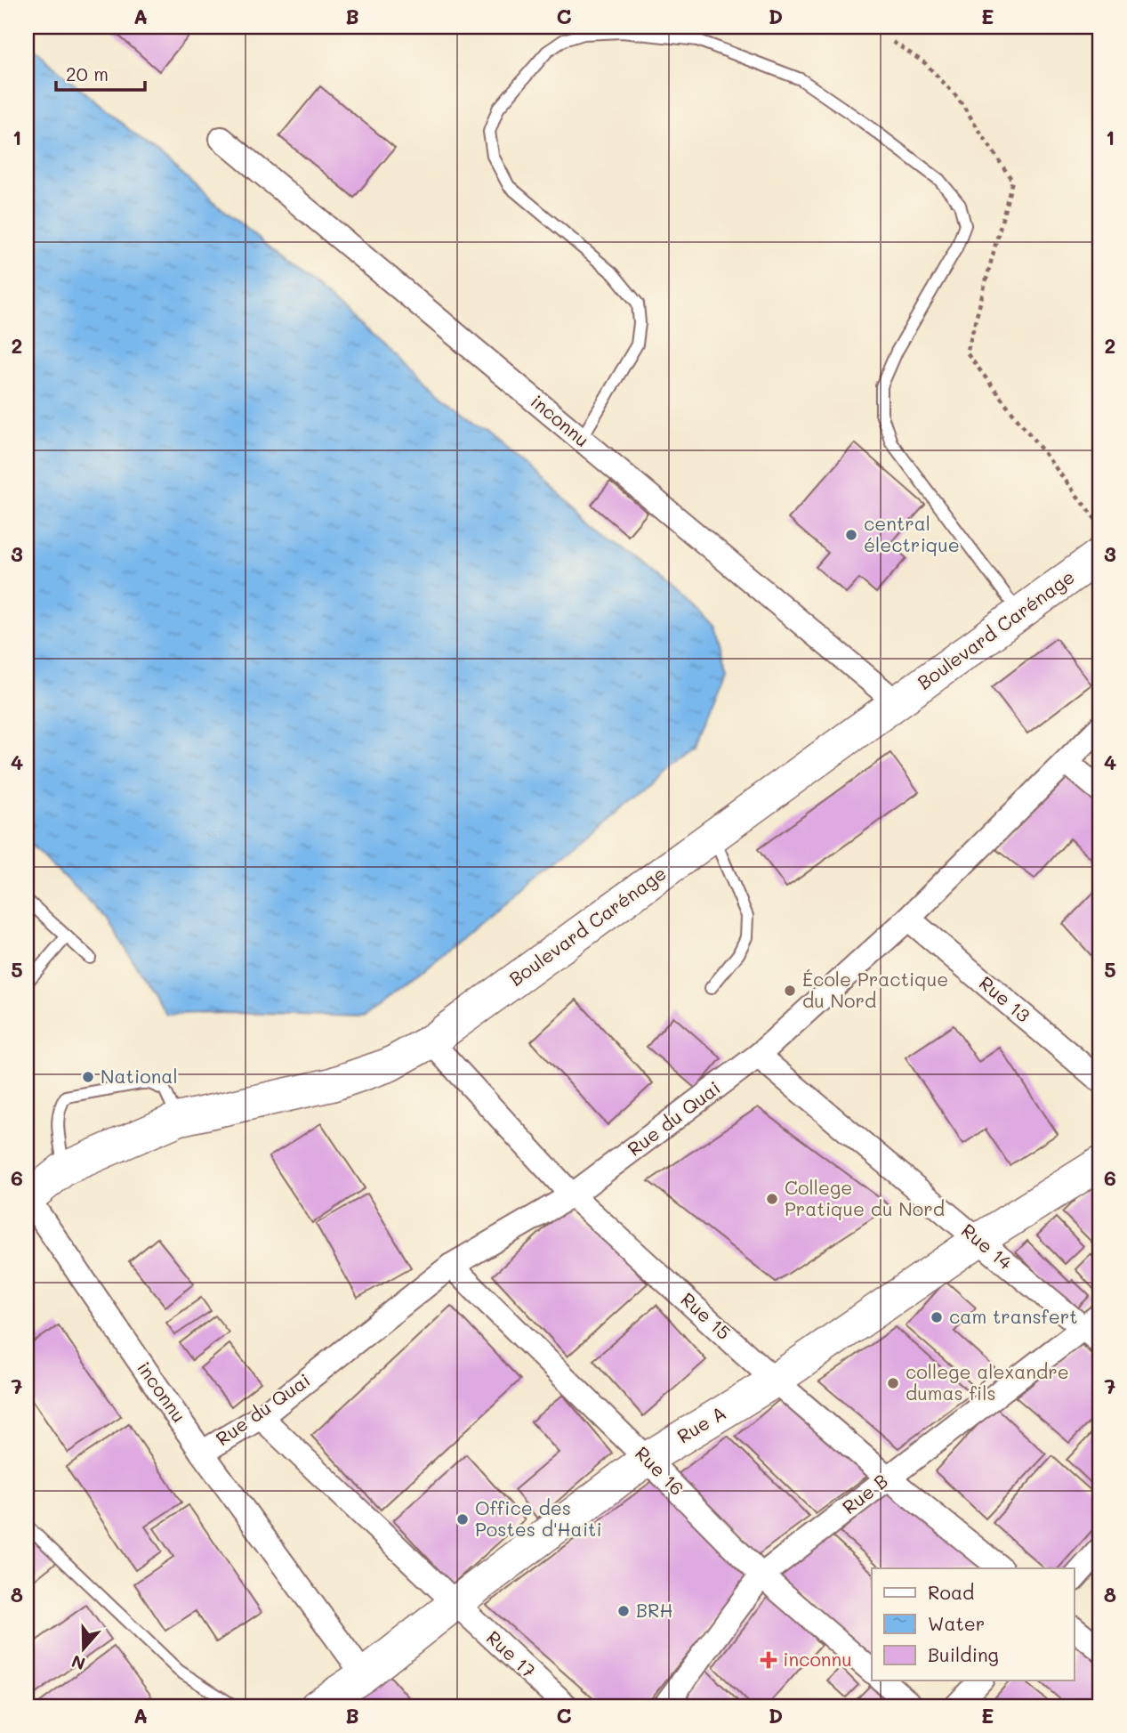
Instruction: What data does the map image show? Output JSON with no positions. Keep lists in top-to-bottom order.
{
  "streets": {
    "street": [
      "inconnu",
      "Boulevard Carénage",
      "Rue 13",
      "Rue du Quai",
      "Rue 14",
      "Rue 15",
      "Rue A",
      "Rue 16",
      "Rue B",
      "Rue 17"
    ]
  },
  "crossings": [
    ["inconnu", "Boulevard Carénage"],
    ["inconnu", "Rue du Quai"],
    ["inconnu", "Rue A"],
    ["Boulevard Carénage", "Rue 15"],
    ["Rue 13", "Rue du Quai"],
    ["Rue du Quai", "Rue 14"],
    ["Rue du Quai", "Rue 15"],
    ["Rue du Quai", "Rue 16"],
    ["Rue 14", "Rue A"],
    ["Rue 14", "Rue B"],
    ["Rue 15", "Rue A"],
    ["Rue 15", "Rue B"],
    ["Rue A", "Rue 16"],
    ["Rue A", "Rue 17"],
    ["Rue 16", "Rue B"]
  ],
  "places": {
    "other": [
      "central électrique",
      "École Practique du Nord",
      "National",
      "College Pratique du Nord",
      "cam transfert",
      "college alexandre dumas fils",
      "Office des Postes d'Haiti",
      "BRH"
    ],
    "health": ["inconnu"]
  },
  "legend": ["Road", "Water", "Building"],
  "scale_bar": "20 m",
  "north": "bottom",
  "grid": {
    "columns": [
      "A",
      "B",
      "C",
      "D",
      "E"
    ],
    "rows": [
      "1",
      "2",
      "3",
      "4",
      "5",
      "6",
      "7",
      "8"
    ]
  }
}
